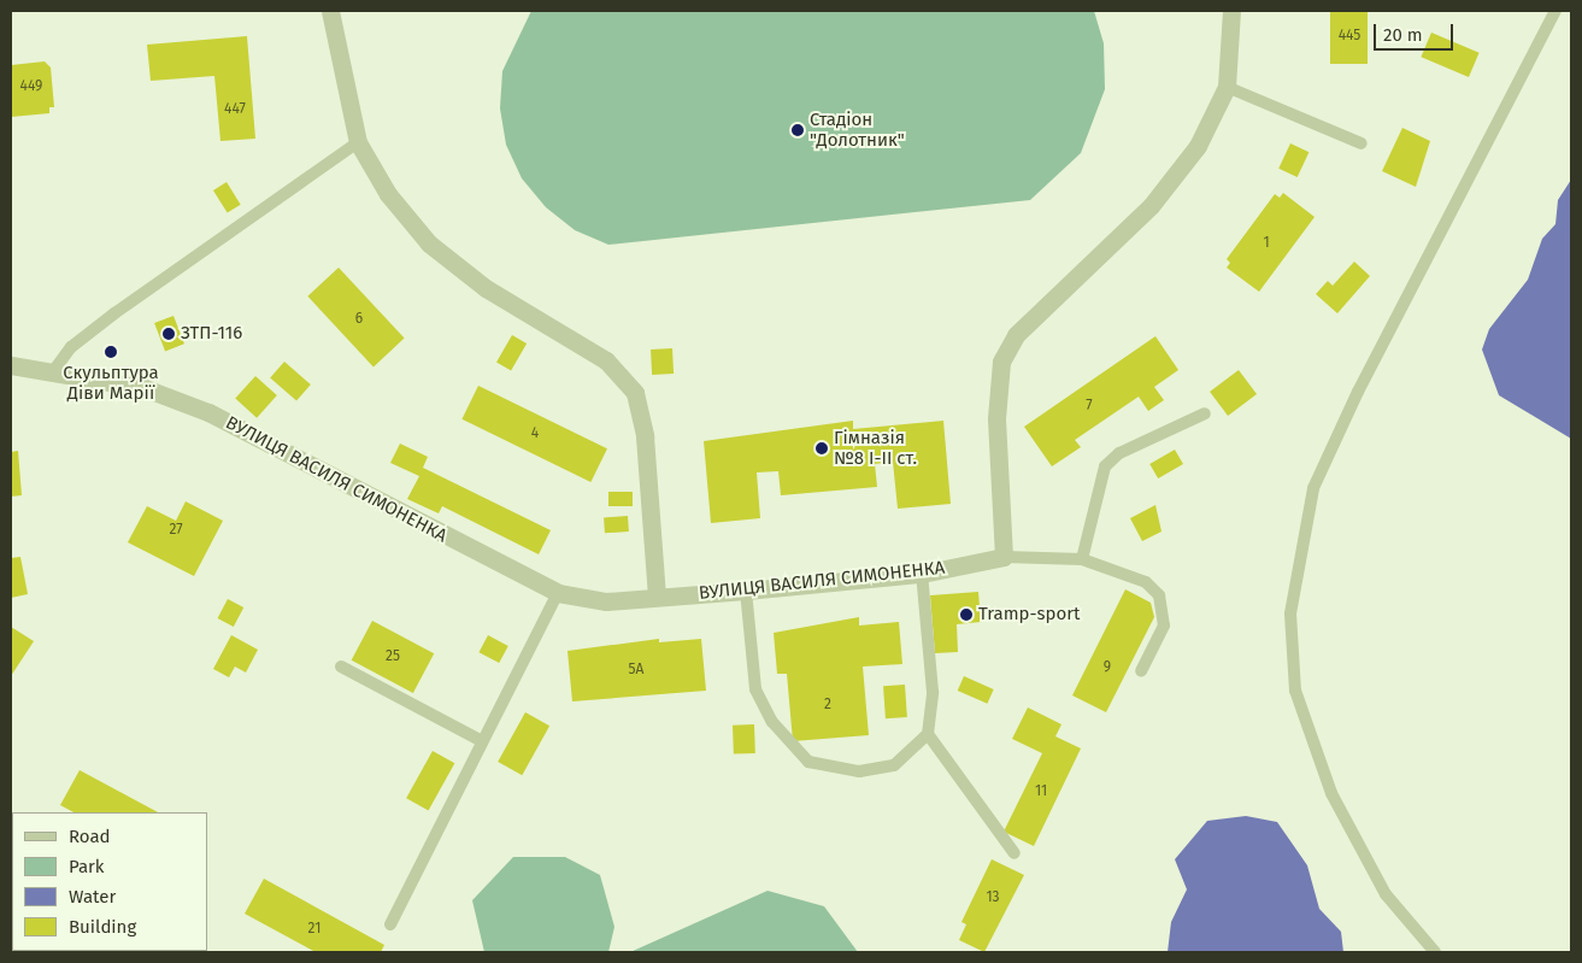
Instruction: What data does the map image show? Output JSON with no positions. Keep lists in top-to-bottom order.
{
  "streets": {
    "street": ["ВУЛИЦЯ ВАСИЛЯ СИМОНЕНКА"]
  },
  "places": [
    "Стадіон \"Долотник\"",
    "ЗТП-116",
    "Скульптура Діви Марії",
    "Гімназія №8 I-II ст.",
    "Tramp-sport"
  ],
  "house_numbers": [
    "445",
    "449",
    "447",
    "1",
    "6",
    "7",
    "4",
    "27",
    "25",
    "9",
    "5А",
    "2",
    "11",
    "13",
    "21"
  ],
  "legend": [
    "Road",
    "Park",
    "Water",
    "Building"
  ],
  "scale_bar": "20 m"
}
